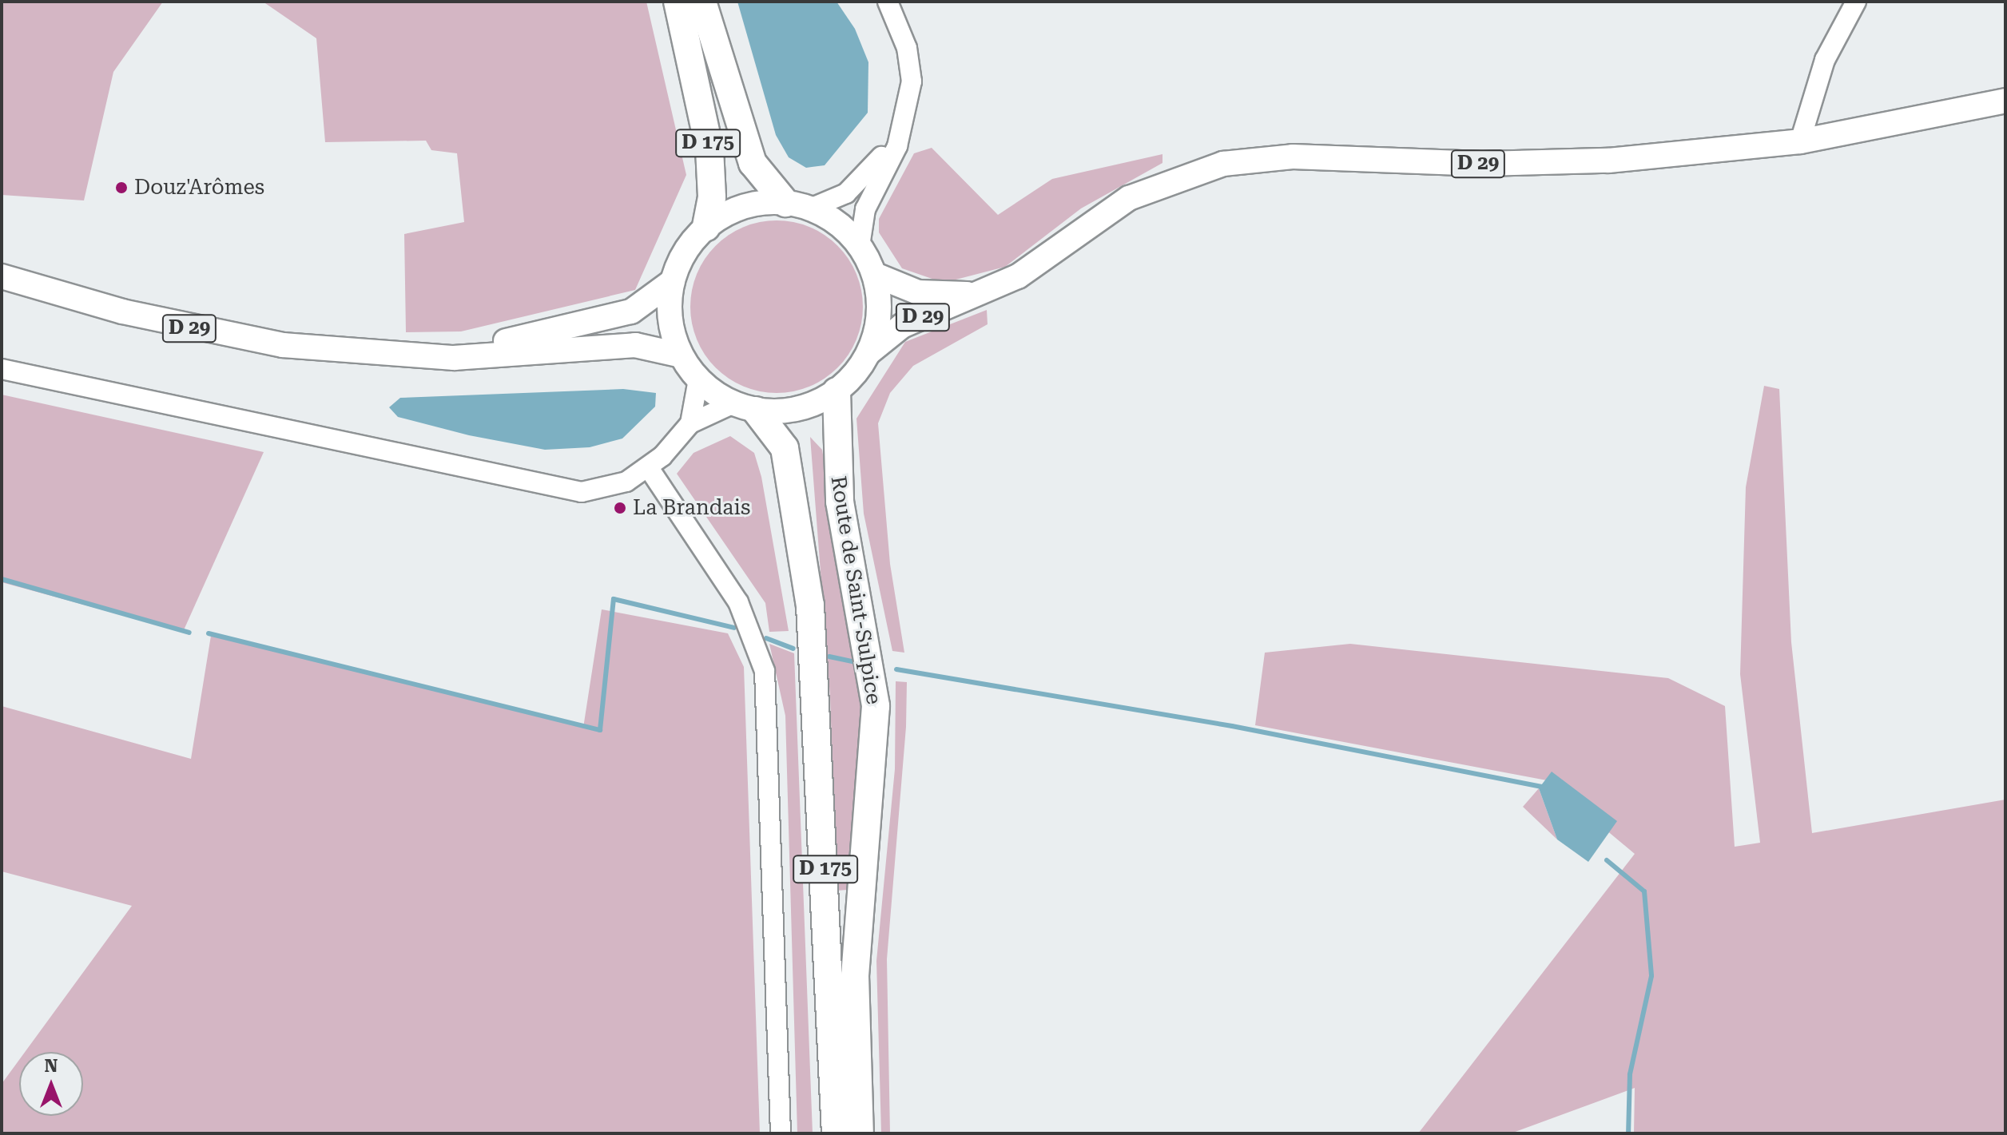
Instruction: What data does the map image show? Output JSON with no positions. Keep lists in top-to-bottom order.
{
  "streets": {
    "highway": ["D 175", "Route de Saint-Sulpice"],
    "main road": ["D 29"]
  },
  "crossings": [
    ["D 175", "D 29"],
    ["D 175", "Route de Saint-Sulpice"],
    ["D 29", "Route de Saint-Sulpice"]
  ],
  "places": ["Douz'Arômes", "La Brandais"],
  "north": "top"
}
